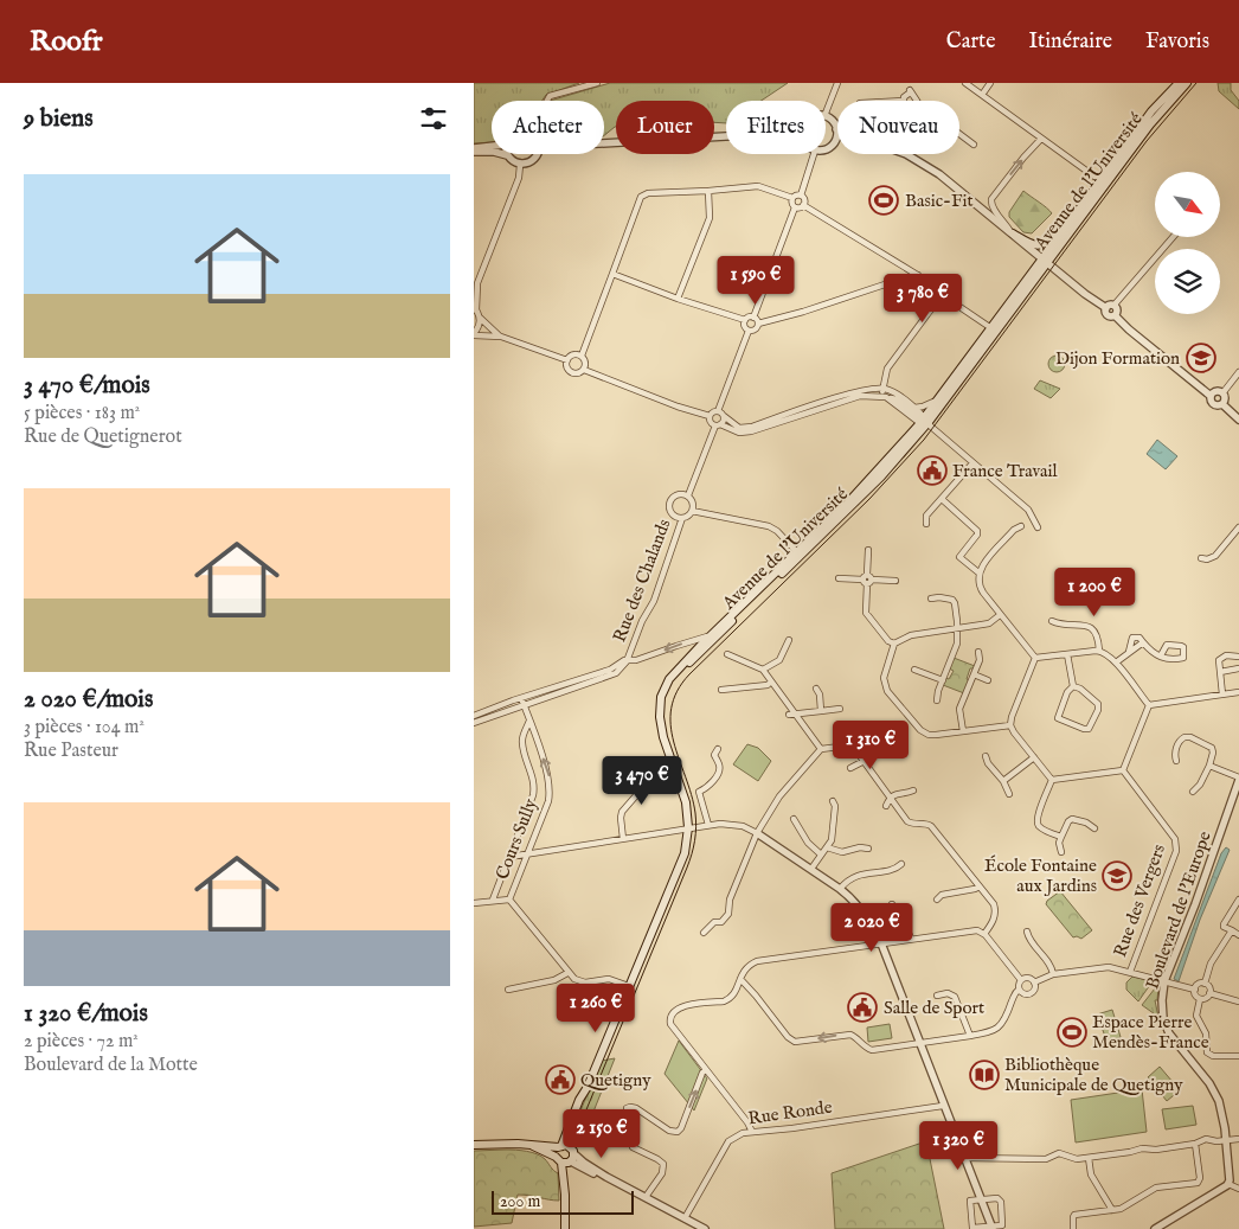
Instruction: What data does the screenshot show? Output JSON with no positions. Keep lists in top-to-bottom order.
{
  "streets": {
    "main road": ["Avenue de l'Université"],
    "street": [
      "Rue des Chalands",
      "Cours Sully",
      "Rue des Vergers",
      "Boulevard de l'Europe",
      "Rue Ronde"
    ]
  },
  "crossings": [
    ["Rue des Vergers", "Boulevard de l'Europe"]
  ],
  "places": {
    "sports": ["Basic-Fit", "Espace Pierre Mendès-France"],
    "school or university": ["Dijon Formation", "École Fontaine aux Jardins"],
    "public building": ["France Travail", "Salle de Sport", "Quetigny"],
    "library": ["Bibliothèque Municipale de Quetigny"]
  },
  "scale_bar": "200 m",
  "north": "bottom right",
  "page": {
    "header": "Roofr",
    "nav": ["Carte", "Itinéraire", "Favoris"],
    "heading": "9 biens",
    "chip": [
      "Acheter",
      "Louer",
      "Filtres",
      "Nouveau"
    ],
    "list": [
      {
        "name": "3 470 €/mois",
        "note": "5 pièces · 183 m² · Rue de Quetignerot"
      },
      {
        "name": "2 020 €/mois",
        "note": "3 pièces · 104 m² · Rue Pasteur"
      },
      {
        "name": "1 320 €/mois",
        "note": "2 pièces · 72 m² · Boulevard de la Motte"
      }
    ],
    "price": [
      "1 590 €",
      "3 780 €",
      "1 200 €",
      "1 310 €",
      "3 470 €",
      "2 020 €",
      "1 260 €",
      "2 150 €",
      "1 320 €"
    ],
    "scale": "200 m"
  }
}
